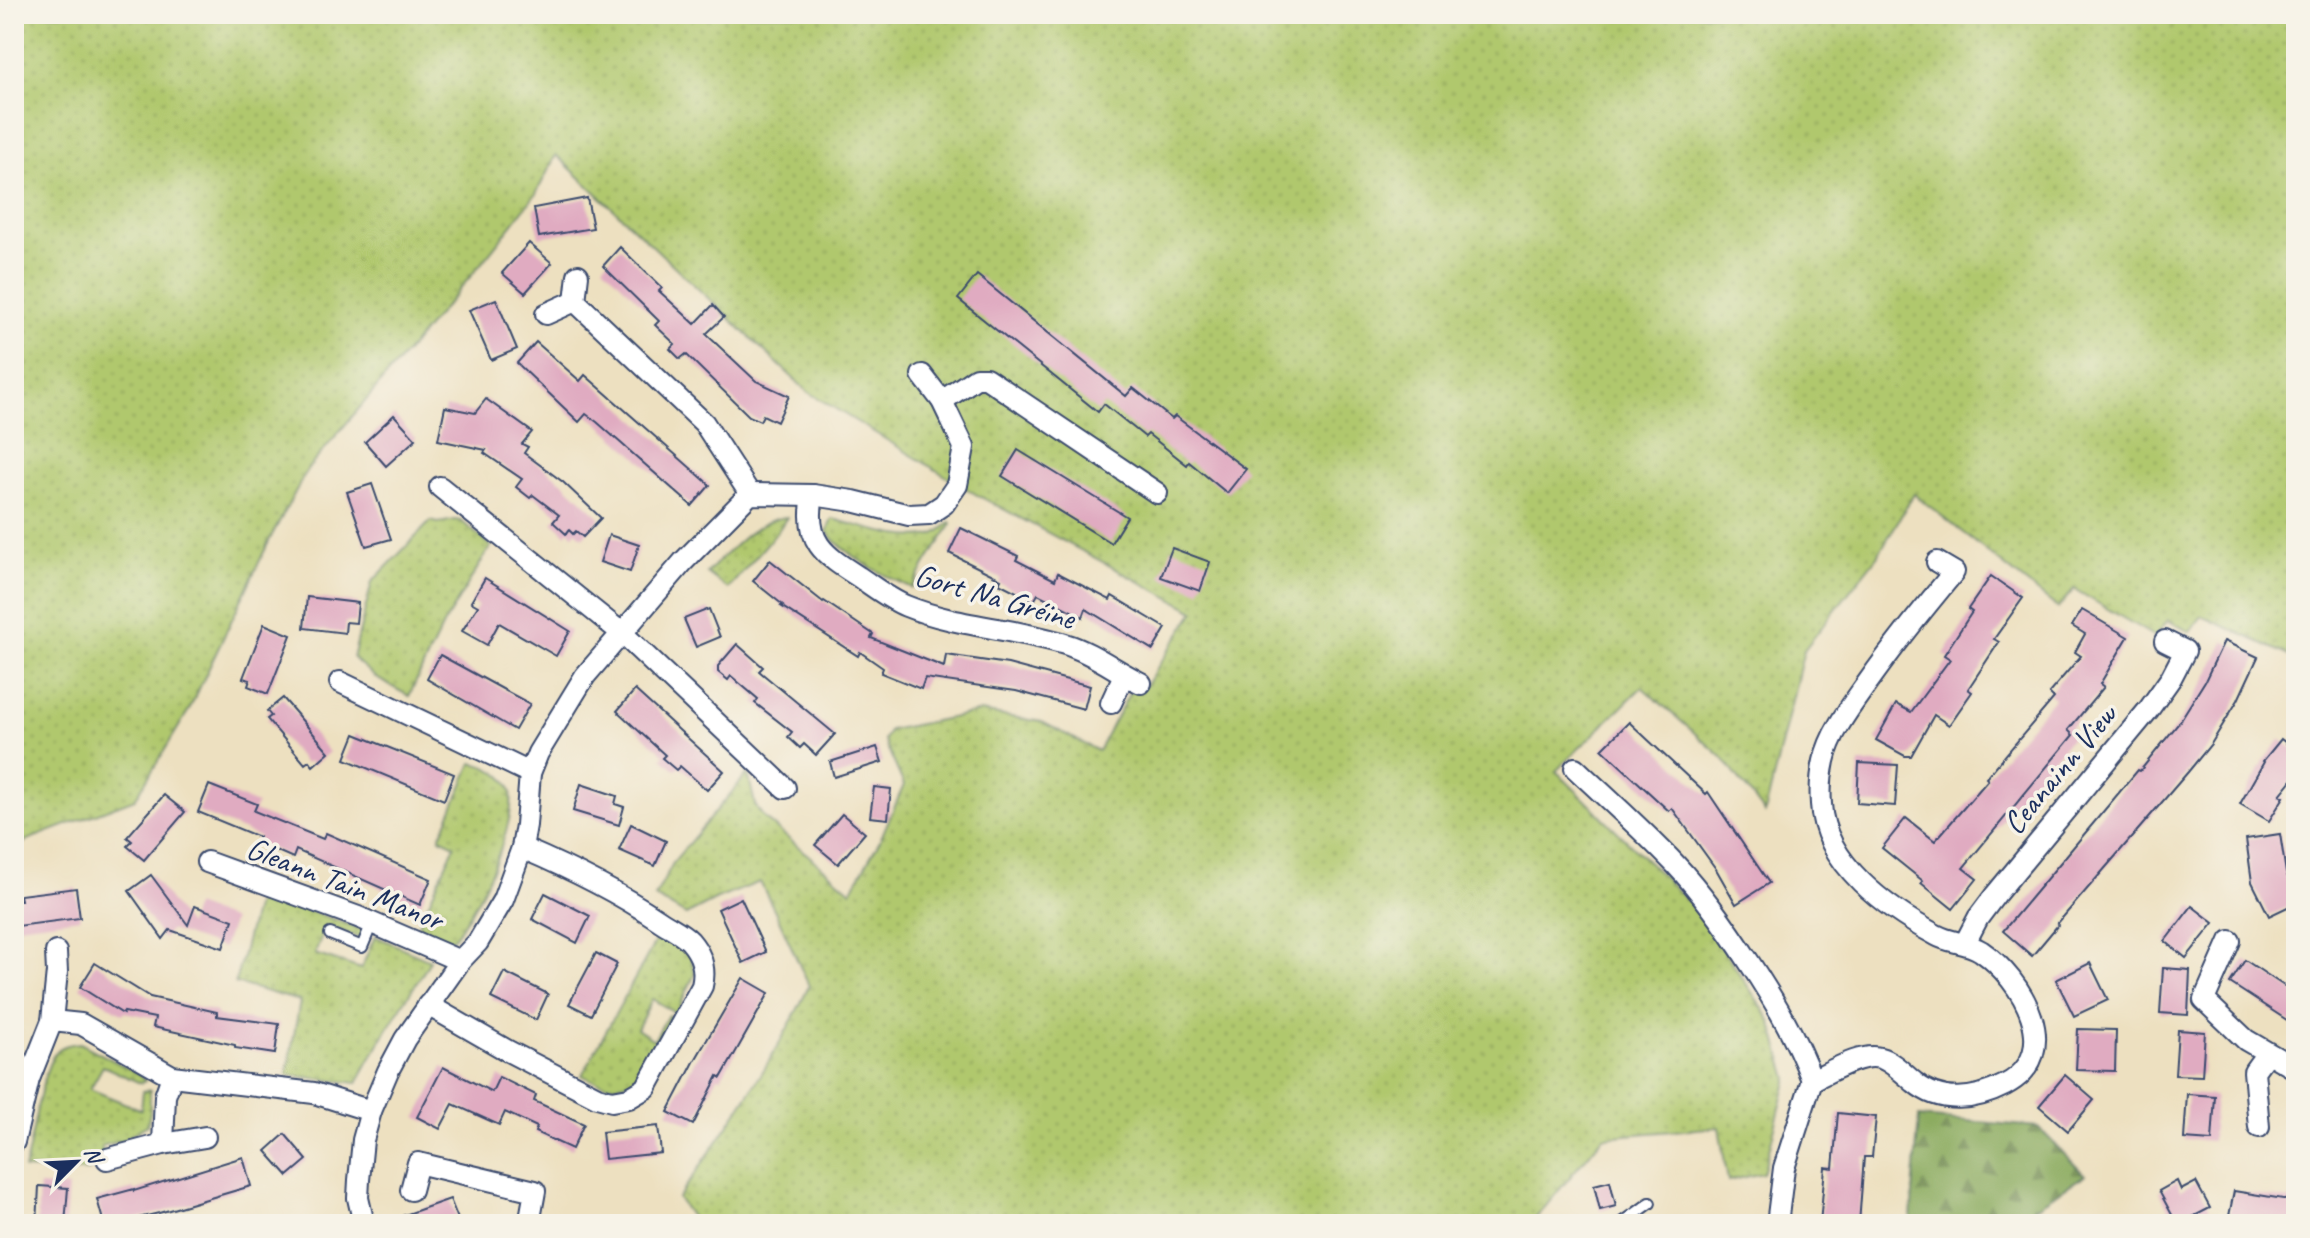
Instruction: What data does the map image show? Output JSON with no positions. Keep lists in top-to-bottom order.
{
  "streets": {
    "street": ["Gort Na Gréine", "Ceanainn View", "Gleann Tain Manor"]
  },
  "north": "top right"
}
